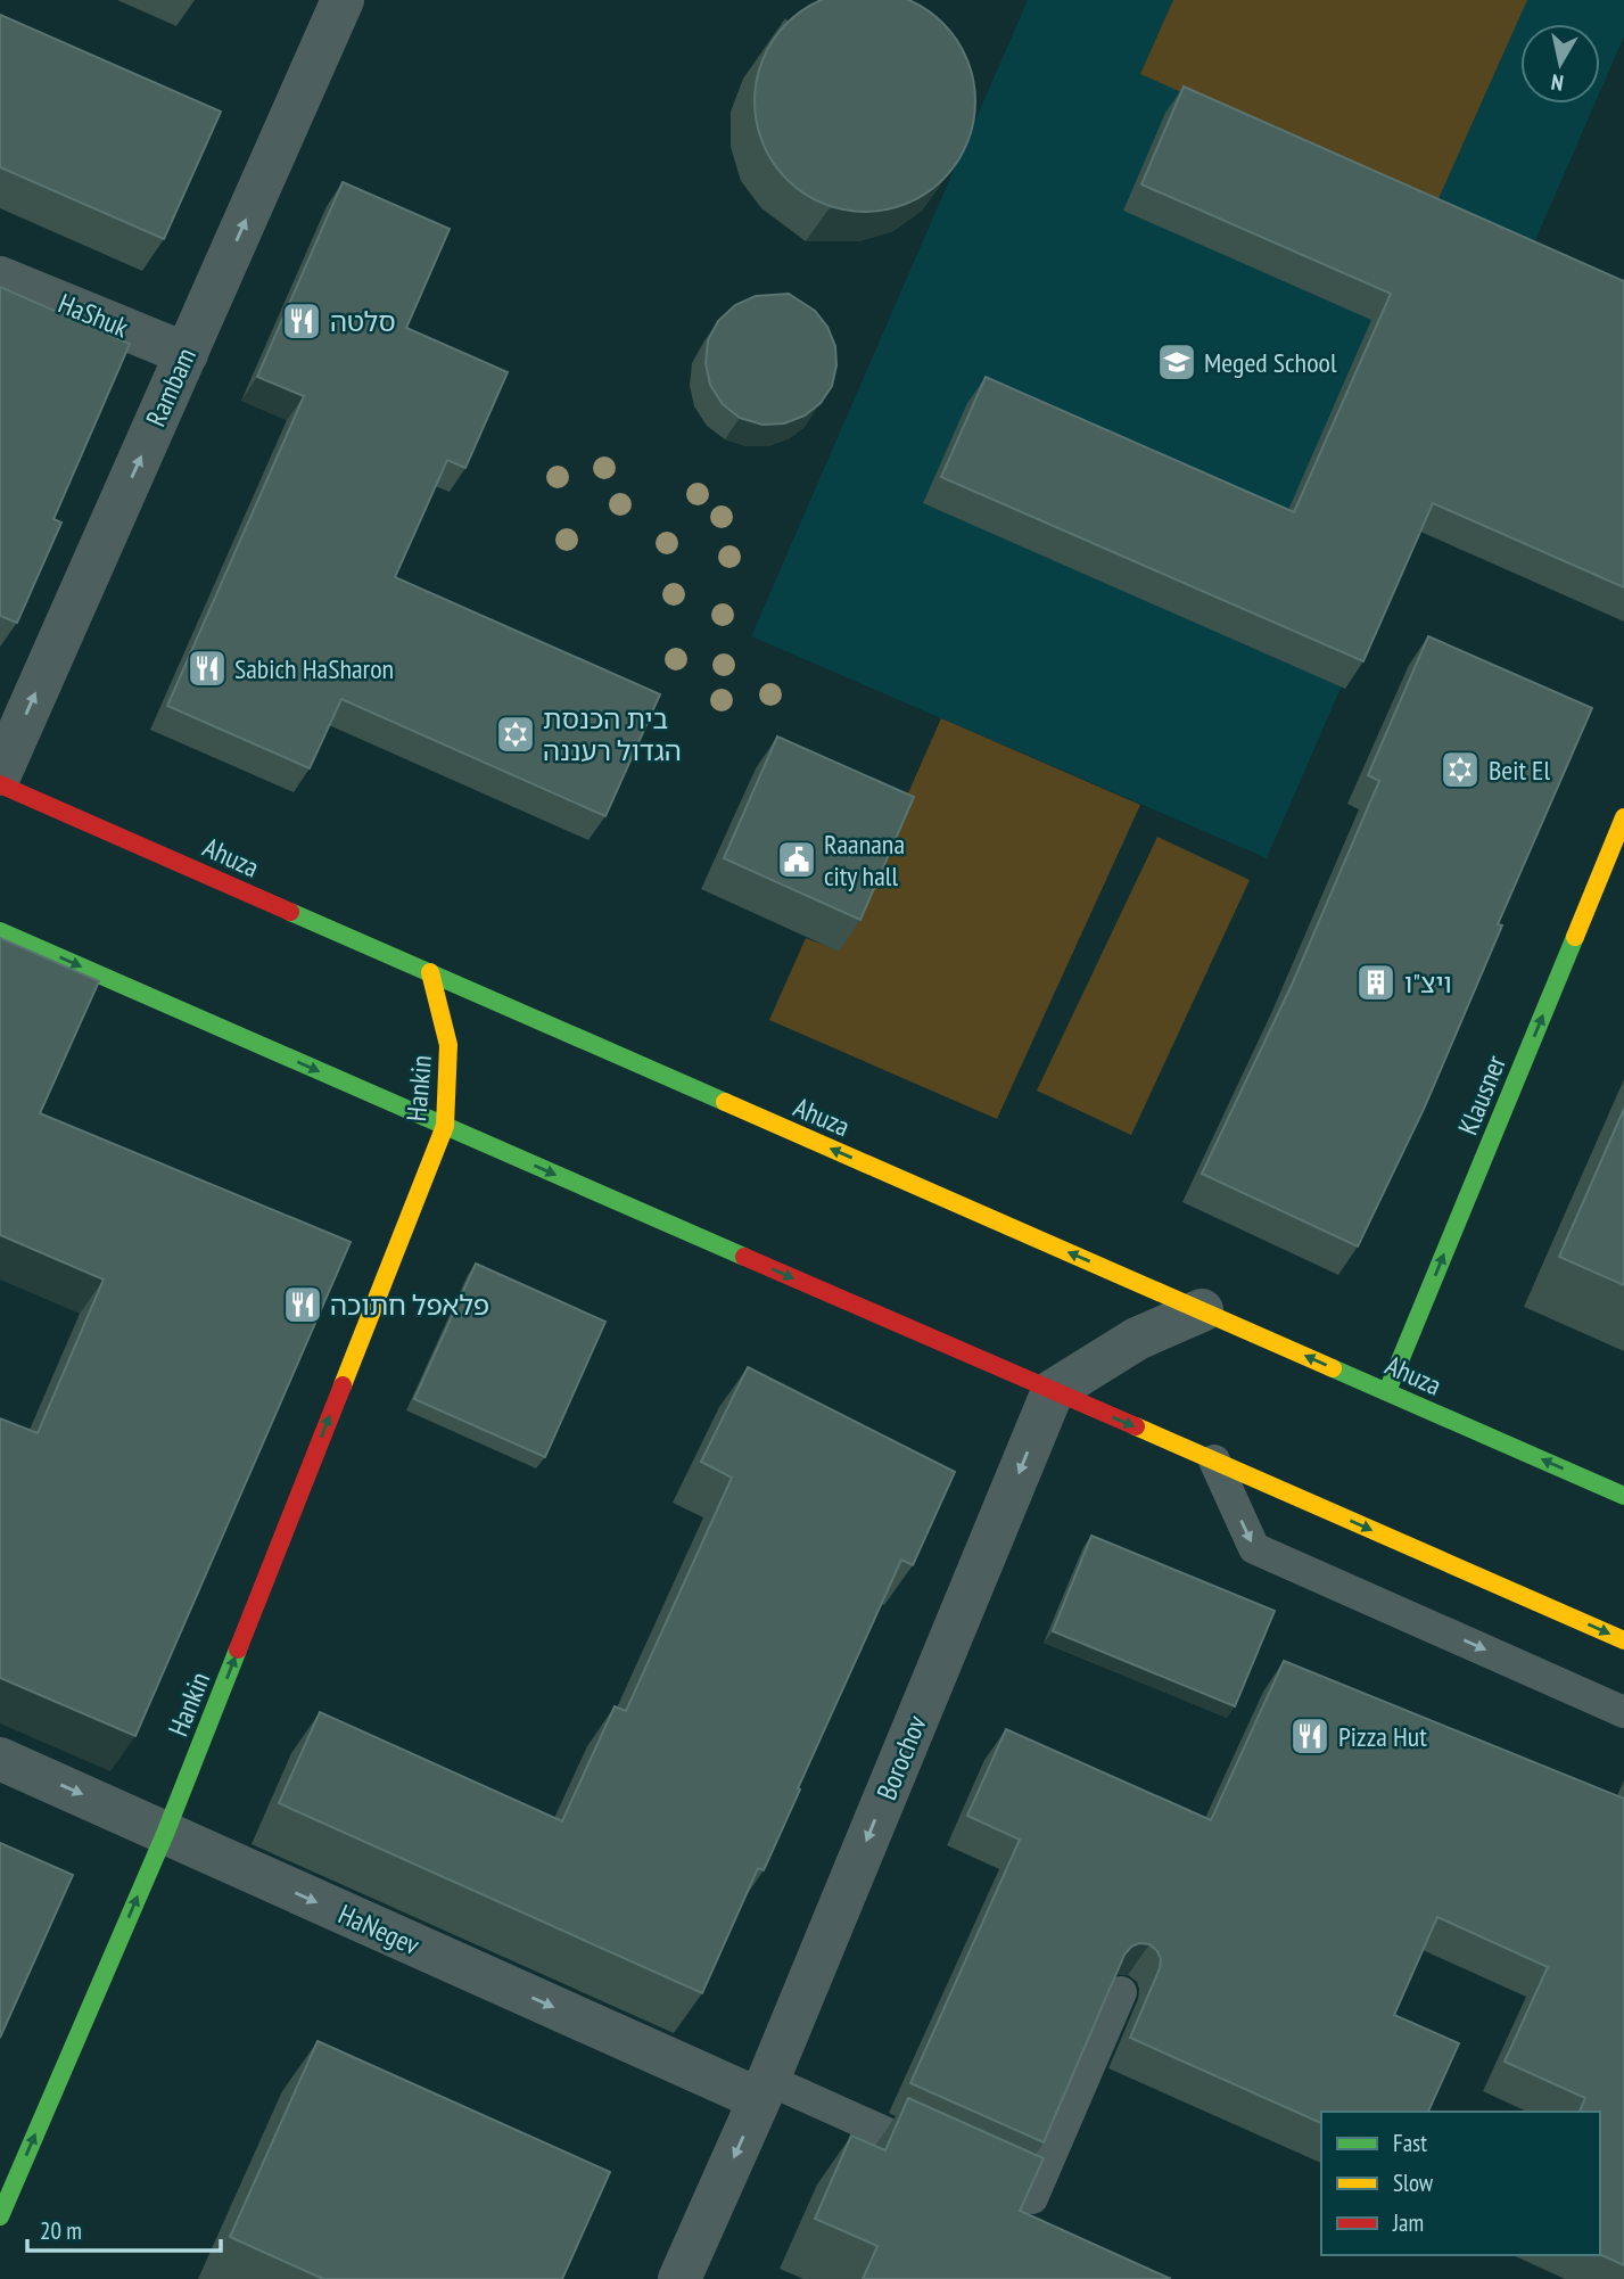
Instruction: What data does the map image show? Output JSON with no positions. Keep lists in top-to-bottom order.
{
  "streets": {
    "main road": ["Ahuza", "Hankin", "Klausner"],
    "street": [
      "HaShuk",
      "Rambam",
      "Borochov",
      "HaNegev"
    ]
  },
  "crossings": [
    ["HaShuk", "Rambam"],
    ["Ahuza", "Hankin"],
    ["Ahuza", "Klausner"],
    ["Hankin", "HaNegev"],
    ["Borochov", "HaNegev"]
  ],
  "one_way": [
    "Rambam",
    "Hankin",
    "Klausner",
    "Borochov",
    "HaNegev"
  ],
  "places": {
    "restaurant": [
      "סלטה",
      "Sabich HaSharon",
      "פלאפל חתוכה",
      "Pizza Hut"
    ],
    "school or university": ["Meged School"],
    "synagogue": ["בית הכנסת הגדול רעננה", "Beit El"],
    "public building": ["Raanana city hall"],
    "building": ["ויצ\"ו"]
  },
  "legend": ["Fast", "Slow", "Jam"],
  "scale_bar": "20 m",
  "north": "bottom"
}
